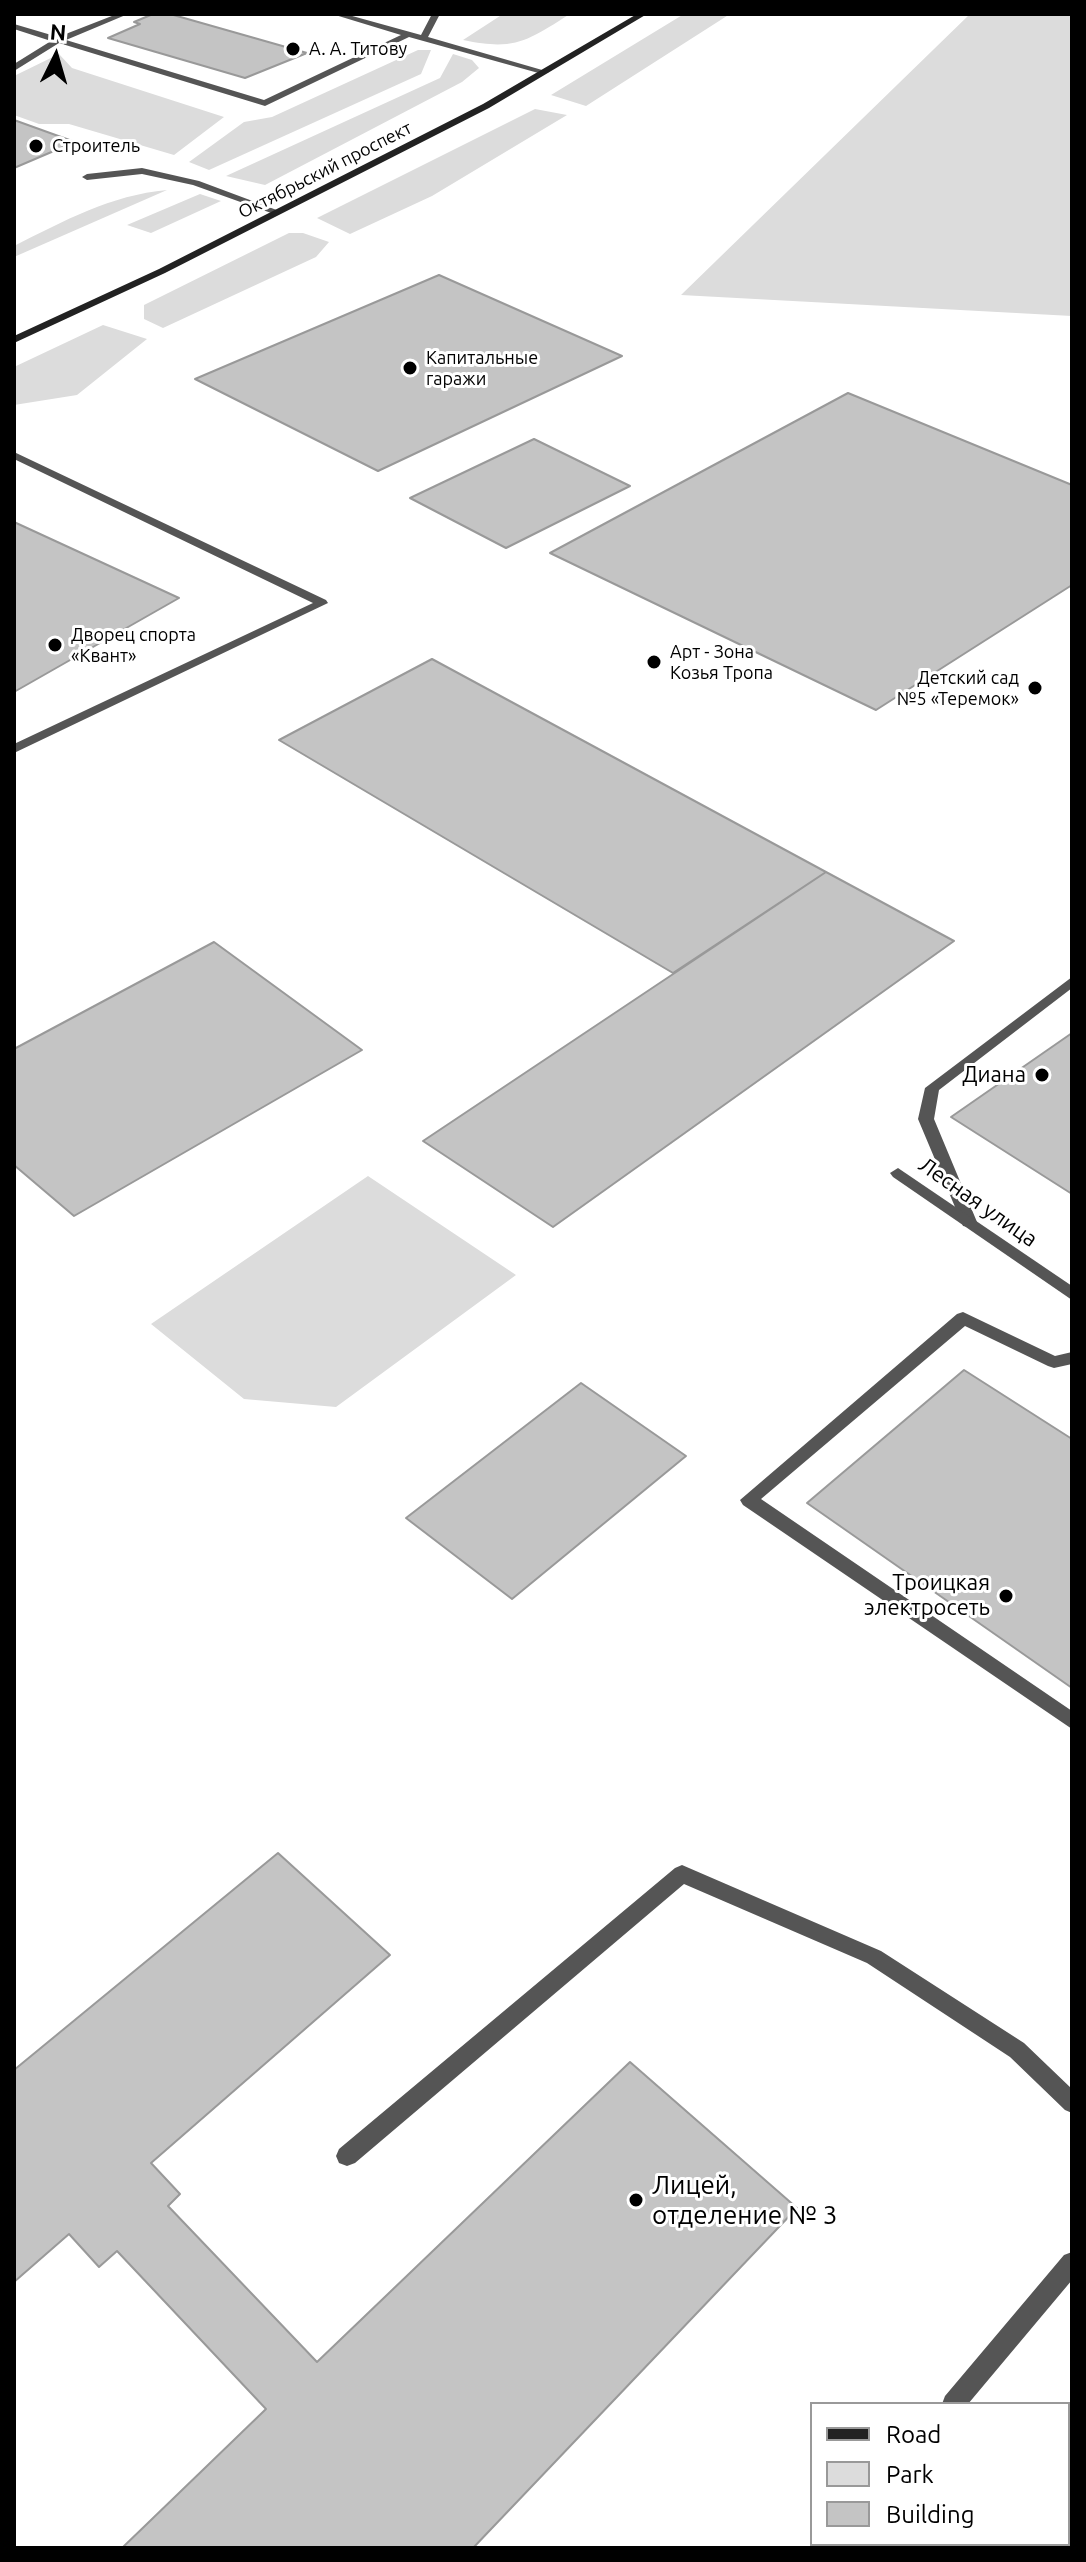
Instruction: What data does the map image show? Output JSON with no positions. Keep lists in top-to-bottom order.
{
  "streets": {
    "main road": ["Октябрьский проспект"],
    "street": ["Лесная улица"]
  },
  "places": [
    "А. А. Титову",
    "Строитель",
    "Капитальные гаражи",
    "Дворец спорта «Квант»",
    "Арт - Зона Козья Тропа",
    "Детский сад №5 «Теремок»",
    "Диана",
    "Троицкая электросеть",
    "Лицей, отделение № 3"
  ],
  "legend": ["Road", "Park", "Building"],
  "north": "top"
}
